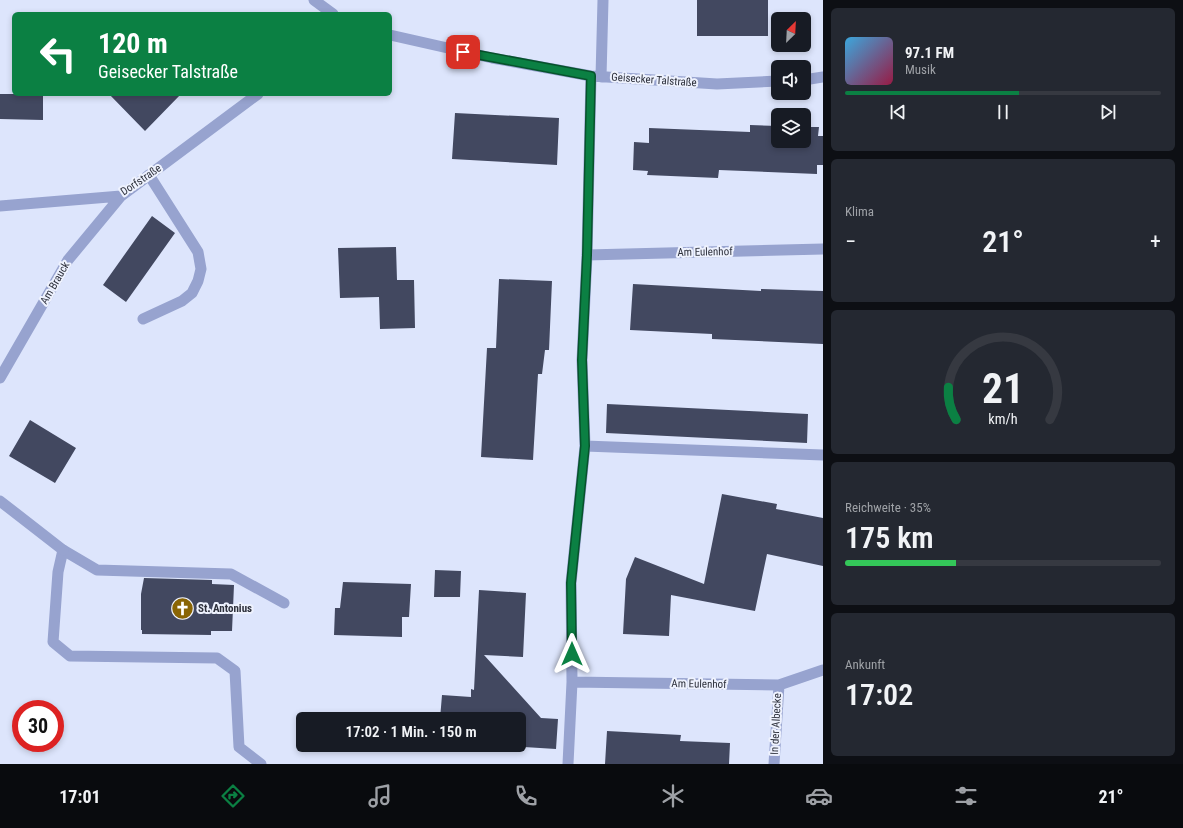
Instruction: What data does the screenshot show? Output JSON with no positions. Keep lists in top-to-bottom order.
{
  "streets": {
    "street": [
      "Geisecker Talstraße",
      "Dorfstraße",
      "Am Eulenhof",
      "Am Brauck",
      "In der Albecke"
    ]
  },
  "crossings": [
    ["Dorfstraße", "Am Brauck"],
    ["Am Eulenhof", "In der Albecke"]
  ],
  "places": {
    "church": ["St. Antonius"]
  },
  "north": "top right",
  "page": {
    "turn": ["120 m", "Geisecker Talstraße"],
    "song": ["97.1 FM", "Musik"],
    "tile": [
      "Klima",
      ["Reichweite · 35%", "175 km"],
      ["Ankunft", "17:02"]
    ],
    "heat": ["−", "21°", "+"],
    "limit": "30",
    "trip": "17:02 · 1 Min. · 150 m",
    "tabs": ["17:01", "21°"],
    "gauge": ["21", "km/h"]
  }
}
